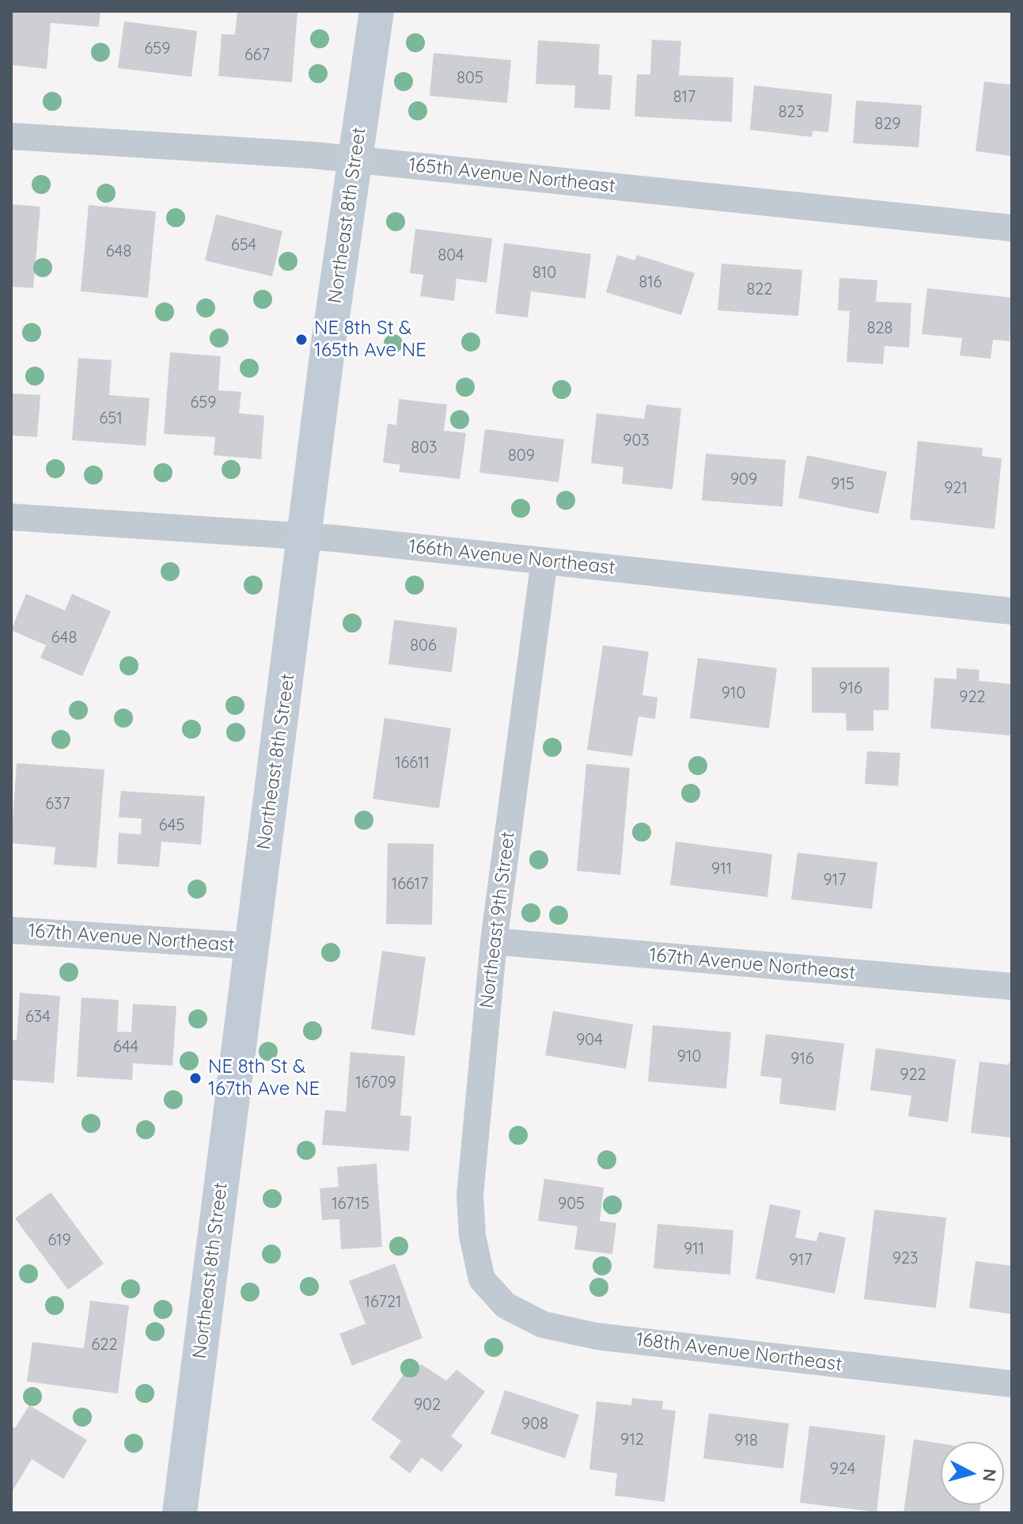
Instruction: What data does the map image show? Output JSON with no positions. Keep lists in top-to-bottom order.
{
  "streets": {
    "street": [
      "165th Avenue Northeast",
      "Northeast 8th Street",
      "166th Avenue Northeast",
      "Northeast 9th Street",
      "167th Avenue Northeast",
      "168th Avenue Northeast"
    ]
  },
  "crossings": [
    ["165th Avenue Northeast", "Northeast 8th Street"],
    ["Northeast 8th Street", "166th Avenue Northeast"],
    ["Northeast 8th Street", "167th Avenue Northeast"],
    ["166th Avenue Northeast", "Northeast 9th Street"],
    ["Northeast 9th Street", "167th Avenue Northeast"],
    ["Northeast 9th Street", "168th Avenue Northeast"]
  ],
  "places": ["NE 8th St & 165th Ave NE", "NE 8th St & 167th Ave NE"],
  "house_numbers": [
    "659",
    "667",
    "805",
    "817",
    "823",
    "829",
    "654",
    "648",
    "804",
    "810",
    "816",
    "822",
    "828",
    "659",
    "651",
    "903",
    "803",
    "809",
    "909",
    "915",
    "921",
    "648",
    "806",
    "916",
    "910",
    "922",
    "16611",
    "637",
    "645",
    "911",
    "917",
    "16617",
    "634",
    "904",
    "644",
    "910",
    "916",
    "922",
    "16709",
    "16715",
    "905",
    "619",
    "911",
    "923",
    "917",
    "16721",
    "622",
    "902",
    "908",
    "912",
    "918",
    "924"
  ],
  "north": "right"
}
